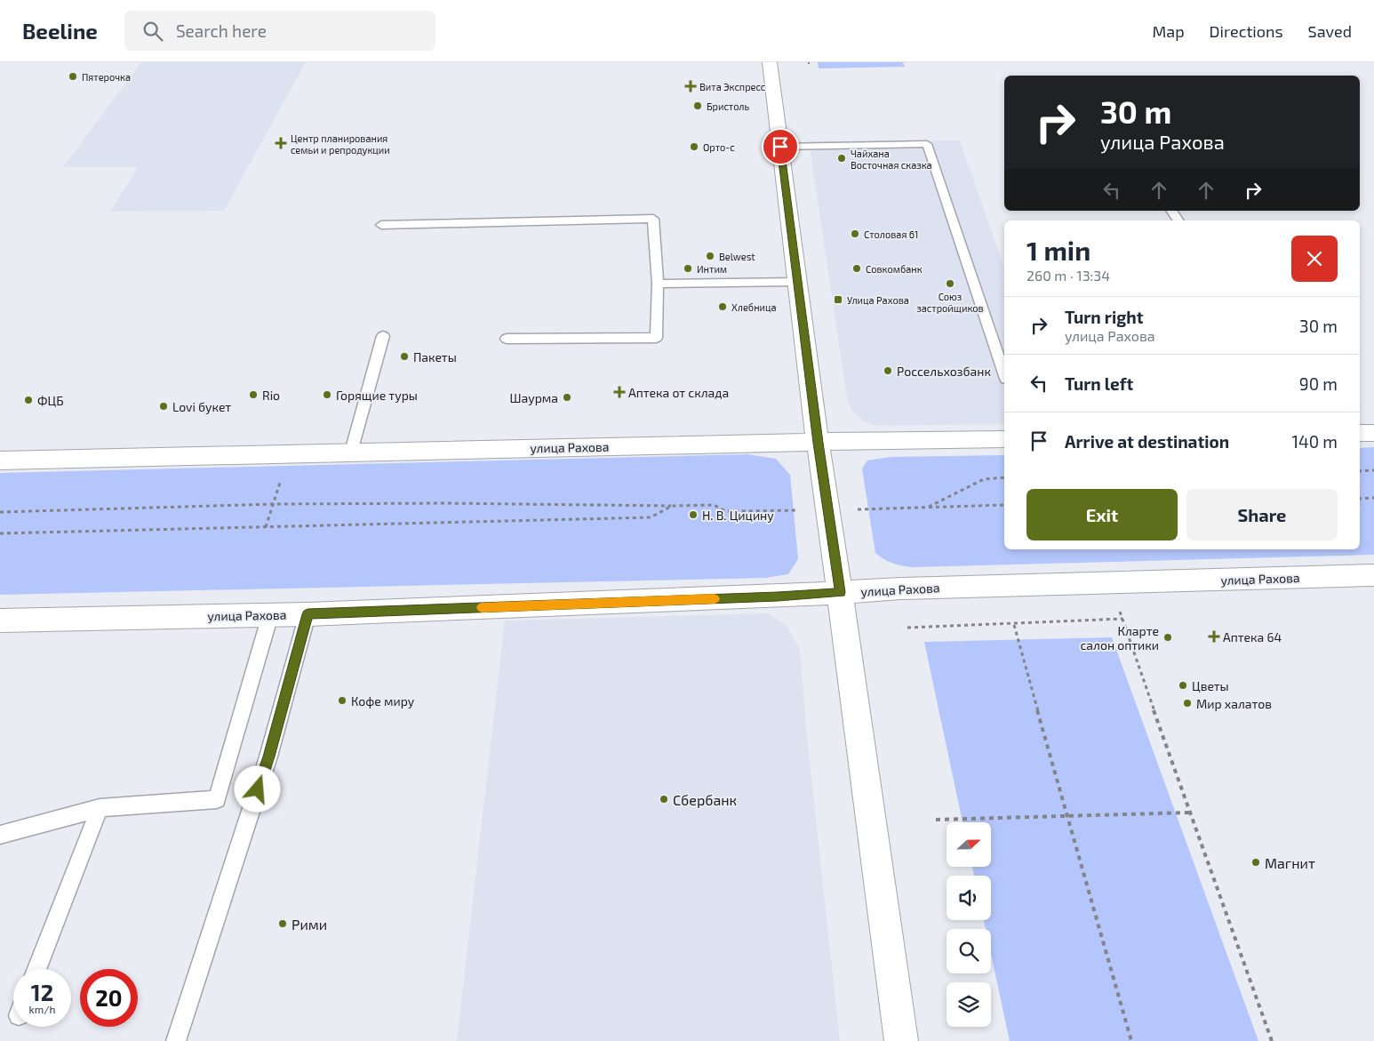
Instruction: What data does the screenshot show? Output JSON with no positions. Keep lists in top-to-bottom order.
{
  "streets": {
    "street": ["улица Рахова"]
  },
  "places": {
    "other": [
      "Пятерочка",
      "Бристоль",
      "Орто-с",
      "Чайхана Восточная сказка",
      "Столовая 61",
      "Belwest",
      "Интим",
      "Совкомбанк",
      "Союз застройщиков",
      "Хлебница",
      "Пакеты",
      "Россельхозбанк",
      "Rio",
      "Горящие туры",
      "Шаурма",
      "ФЦБ",
      "Lovi букет",
      "Н. В. Цицину",
      "Кларте салон оптики",
      "Цветы",
      "Кофе миру",
      "Мир халатов",
      "Сбербанк",
      "Магнит",
      "Рими"
    ],
    "health": [
      "Вита Экспресс",
      "Центр планирования семьи и репродукции",
      "Аптека от склада",
      "Аптека 64"
    ],
    "transit": ["Улица Рахова"]
  },
  "north": "right",
  "page": {
    "header": "Beeline",
    "search": "Search here",
    "nav": ["Map", "Directions", "Saved"],
    "turn": ["30 m", "улица Рахова"],
    "heading": ["1 min", "260 m · 13:34"],
    "list": [
      {
        "name": "Turn right",
        "note": "улица Рахова",
        "value": "30 m"
      },
      {
        "name": "Turn left",
        "value": "90 m"
      },
      {
        "name": "Arrive at destination",
        "value": "140 m"
      }
    ],
    "buttons": ["Exit", "Share"],
    "speed": "12 km/h",
    "limit": "20"
  }
}
